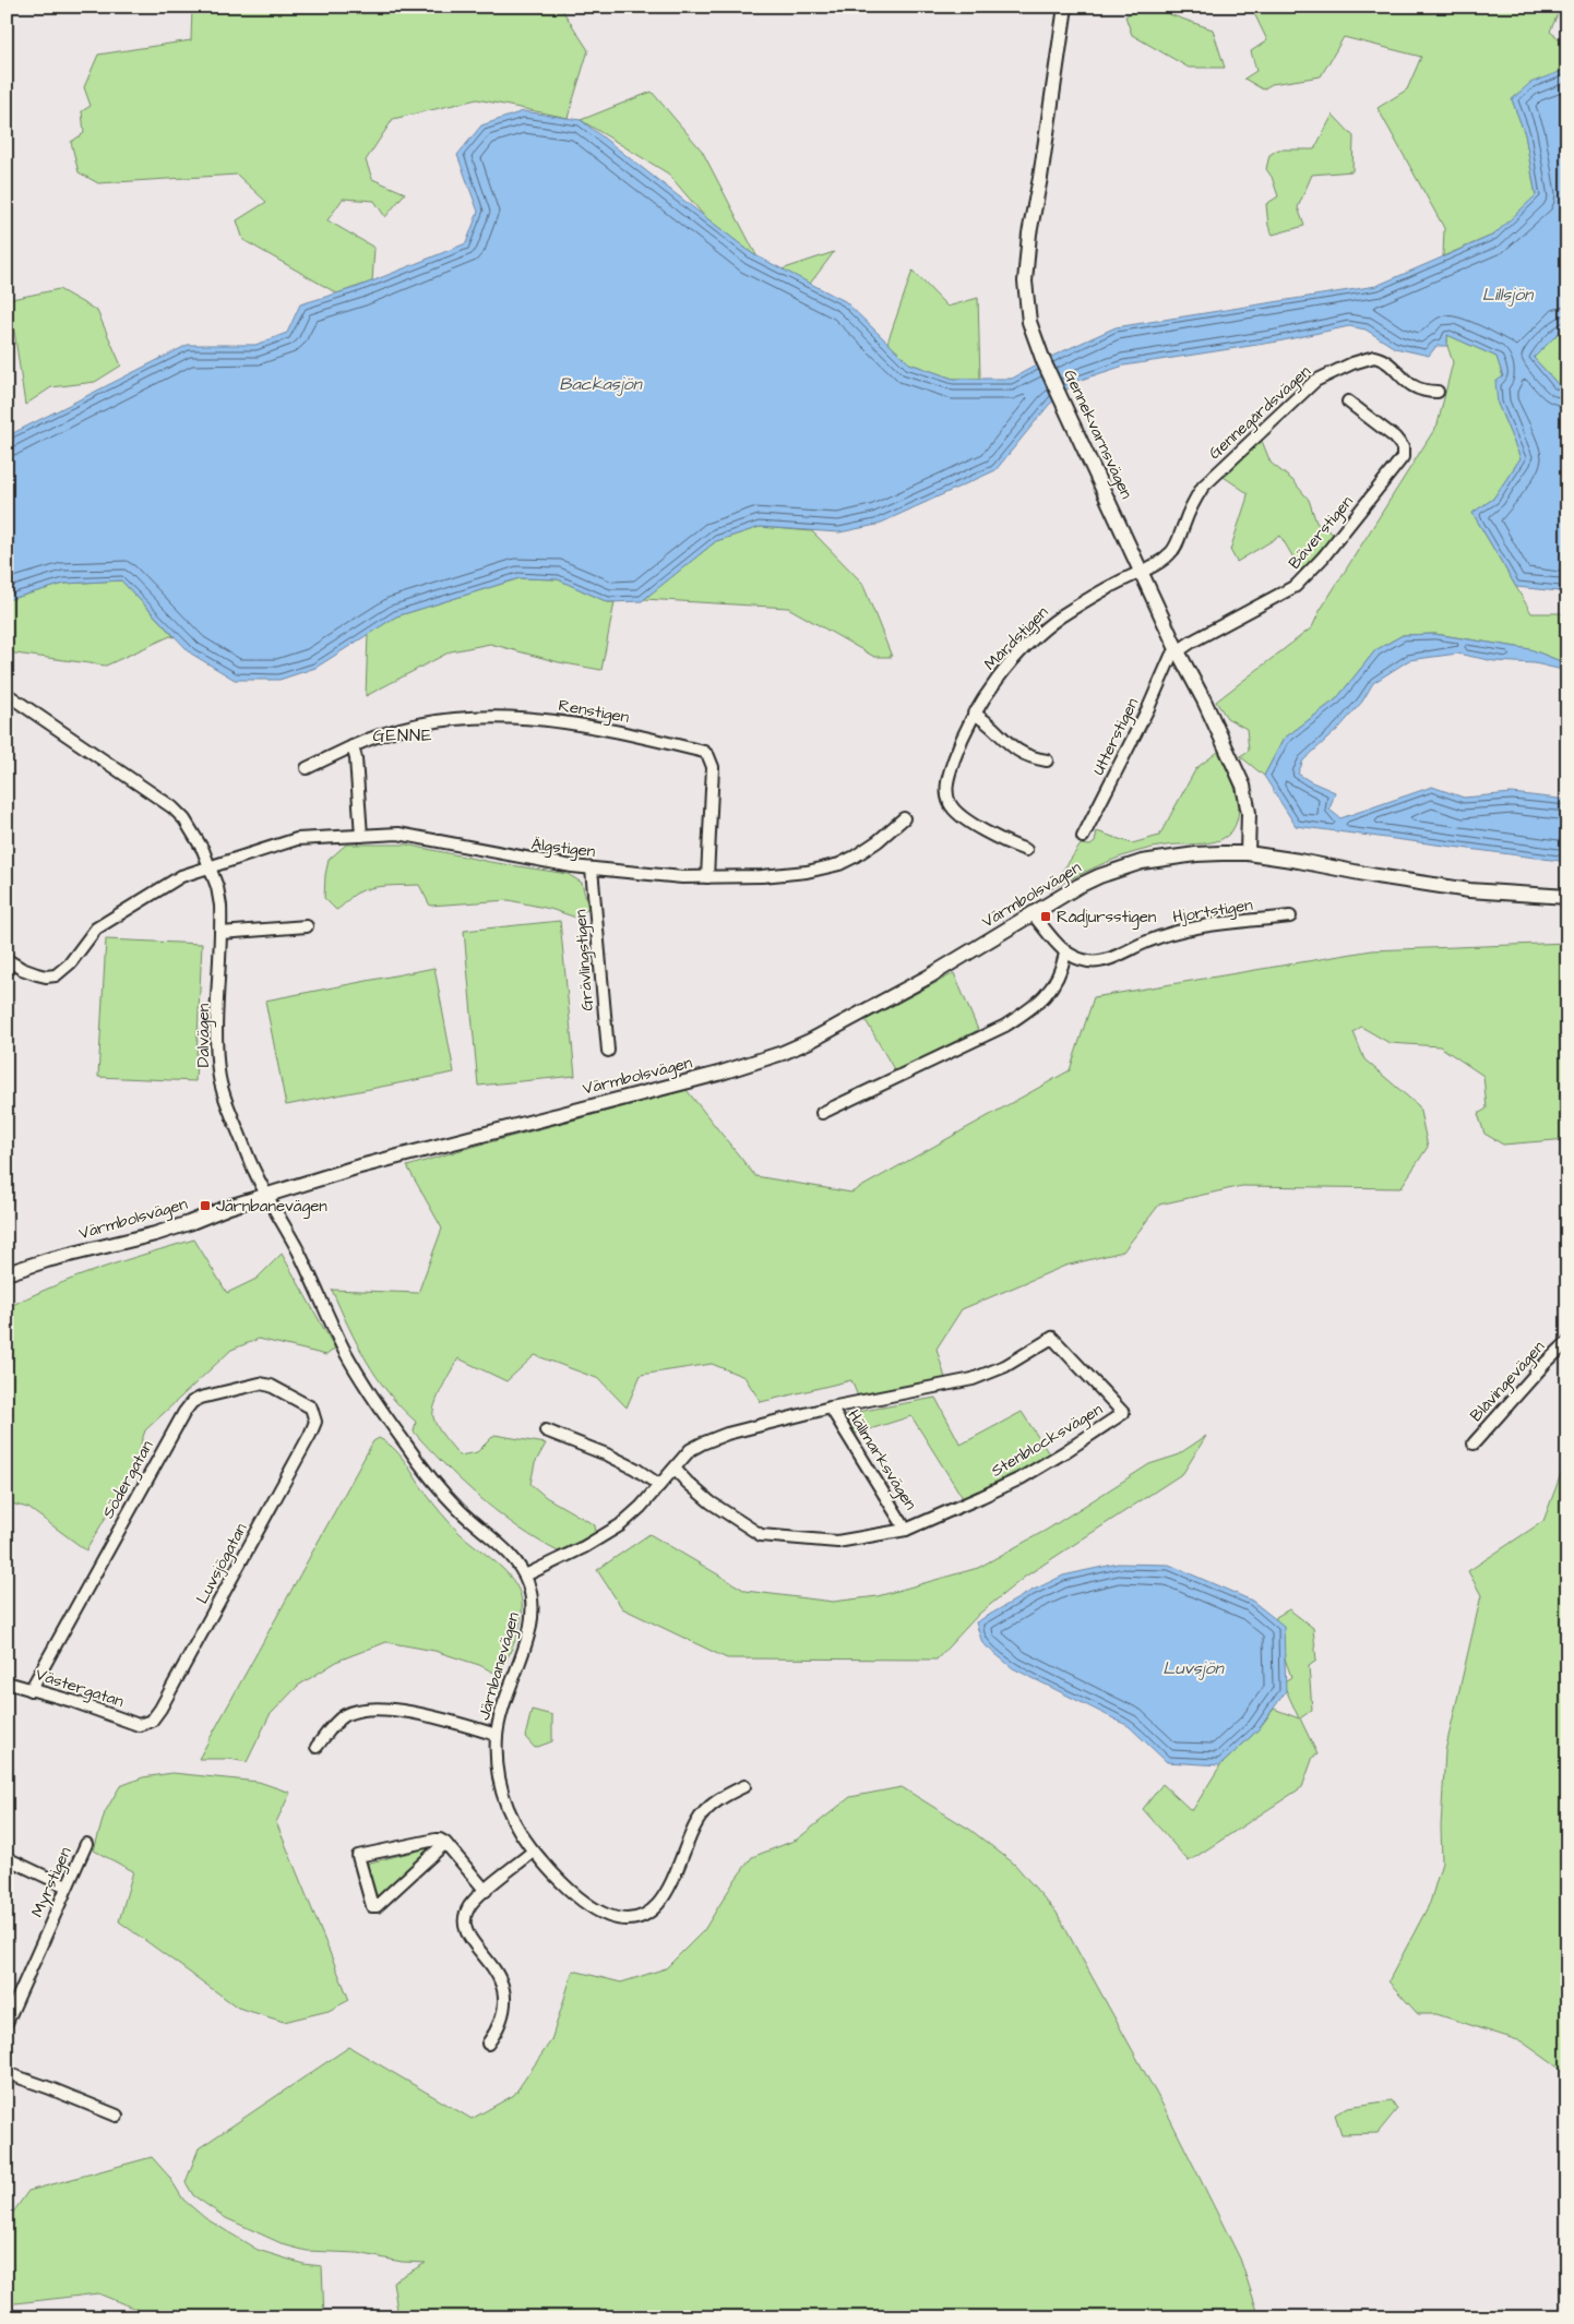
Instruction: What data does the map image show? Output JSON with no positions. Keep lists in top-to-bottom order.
{
  "streets": {
    "street": [
      "Gennegårdsvägen",
      "Gennekvarnsvägen",
      "Bäverstigen",
      "Mårdstigen",
      "Renstigen",
      "Utterstigen",
      "Älgstigen",
      "Värmbolsvägen",
      "Hjortstigen",
      "Grävlingstigen",
      "Dalvägen",
      "Blåvingevägen",
      "Stenblocksvägen",
      "Hällmarksvägen",
      "Södergatan",
      "Luvsjögatan",
      "Järnbanevägen",
      "Västergatan",
      "Myrstigen"
    ]
  },
  "crossings": [
    ["Gennegårdsvägen", "Gennekvarnsvägen"],
    ["Gennegårdsvägen", "Mårdstigen"],
    ["Gennekvarnsvägen", "Bäverstigen"],
    ["Gennekvarnsvägen", "Mårdstigen"],
    ["Gennekvarnsvägen", "Utterstigen"],
    ["Gennekvarnsvägen", "Värmbolsvägen"],
    ["Bäverstigen", "Utterstigen"],
    ["Renstigen", "Älgstigen"],
    ["Älgstigen", "Grävlingstigen"],
    ["Älgstigen", "Dalvägen"],
    ["Värmbolsvägen", "Dalvägen"],
    ["Värmbolsvägen", "Järnbanevägen"],
    ["Dalvägen", "Järnbanevägen"],
    ["Stenblocksvägen", "Hällmarksvägen"],
    ["Stenblocksvägen", "Järnbanevägen"],
    ["Södergatan", "Luvsjögatan"],
    ["Södergatan", "Västergatan"],
    ["Luvsjögatan", "Västergatan"]
  ],
  "districts": ["GENNE"],
  "water": ["Lillsjön", "Backasjön", "Luvsjön"],
  "places": {
    "transit": ["Rådjursstigen", "Järnbanevägen"]
  }
}
